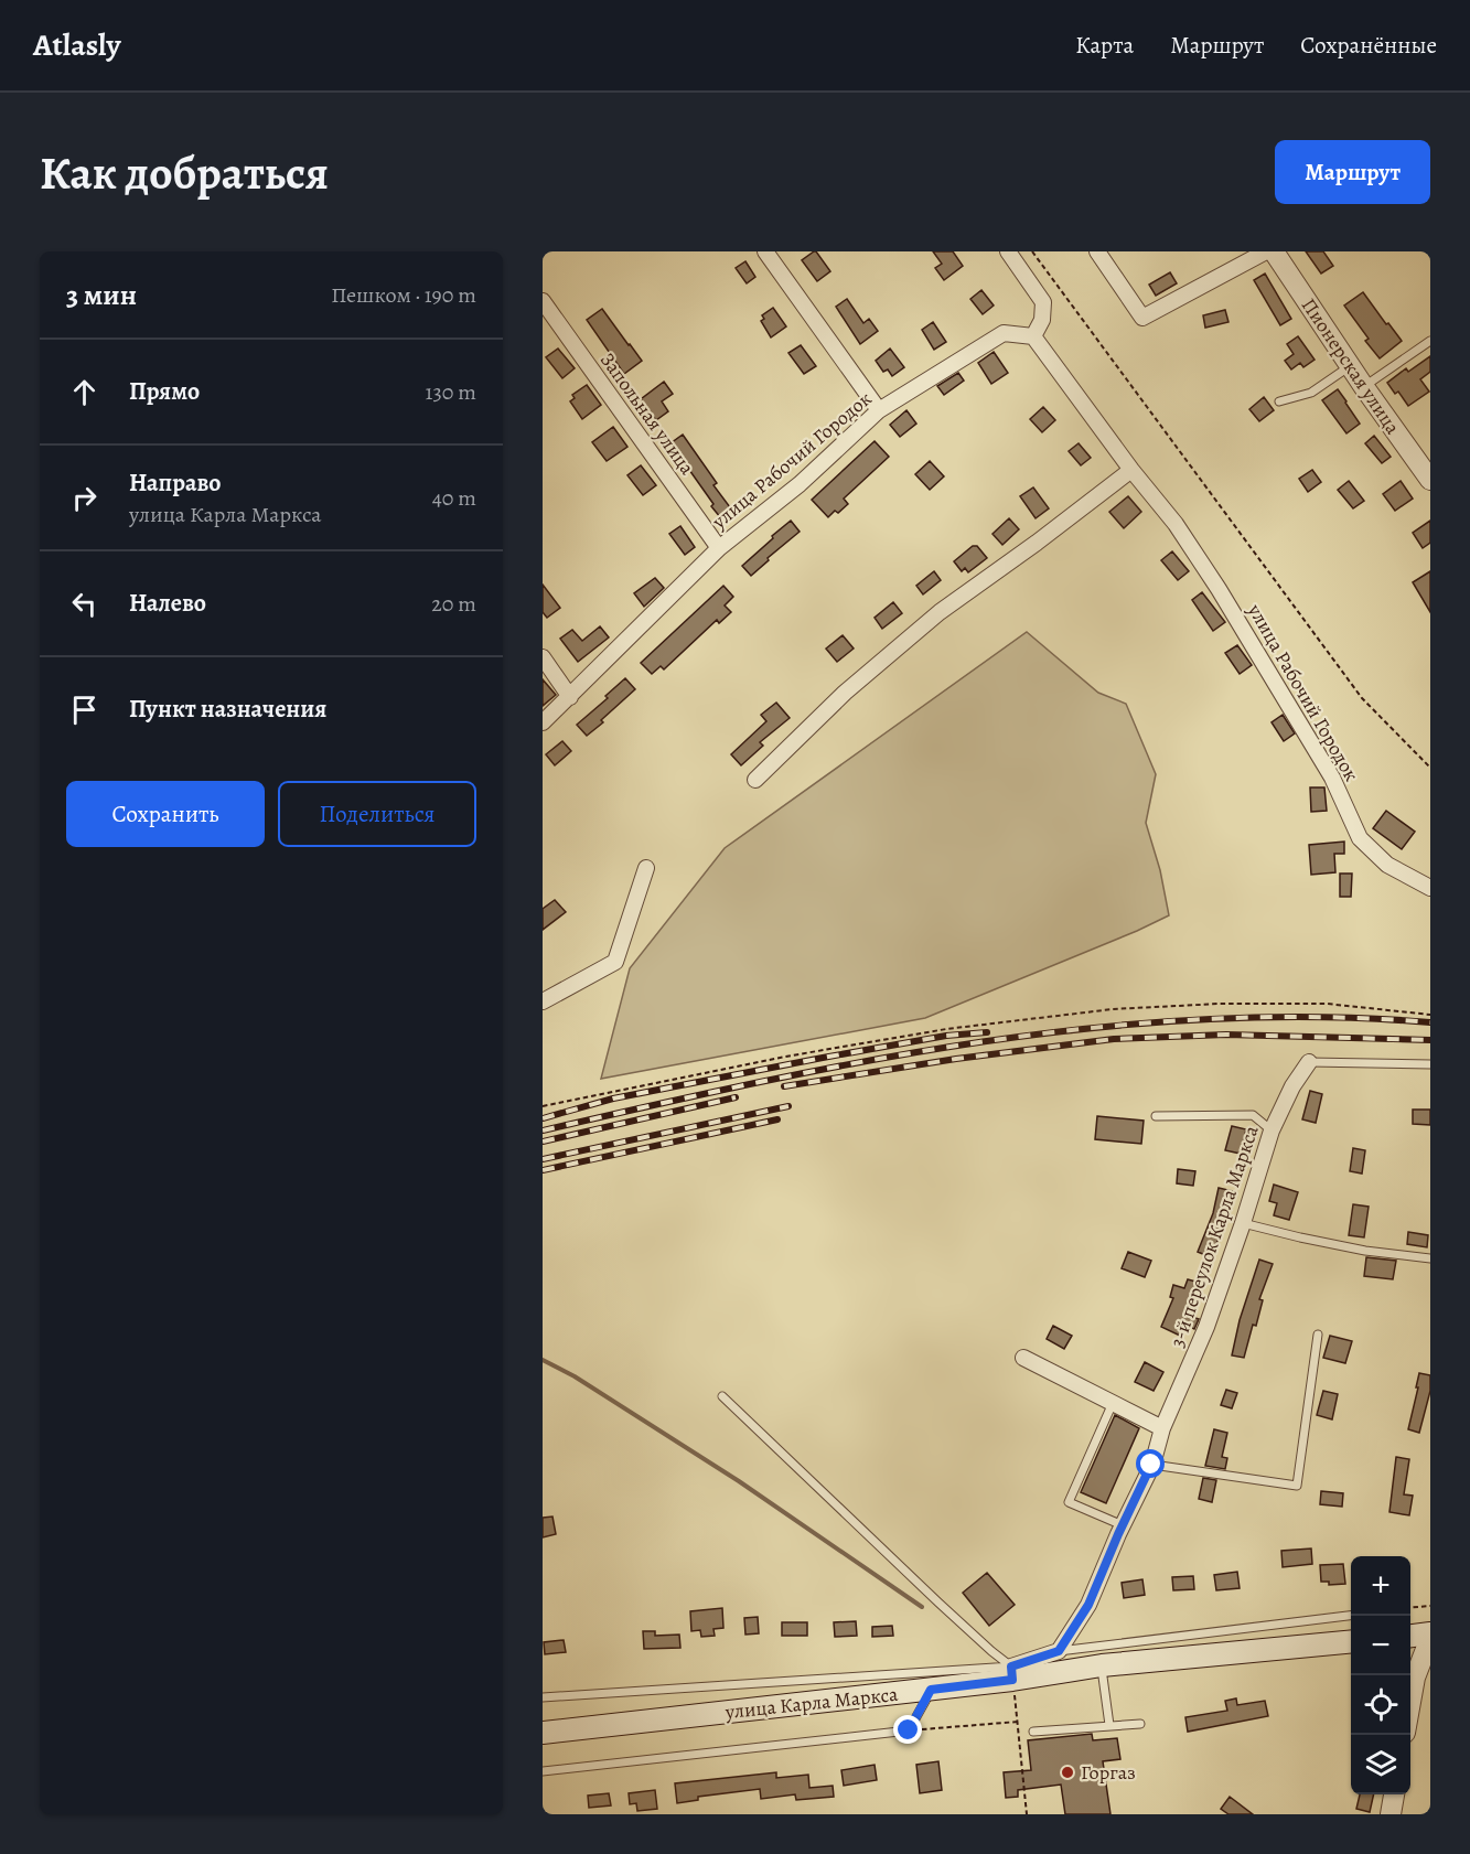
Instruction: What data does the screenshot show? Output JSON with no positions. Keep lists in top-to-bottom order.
{
  "streets": {
    "main road": ["улица Карла Маркса"],
    "street": [
      "Пионерская улица",
      "Запольная улица",
      "улица Рабочий Городок",
      "3-й переулок Карла Маркса"
    ]
  },
  "crossings": [
    ["Запольная улица", "улица Рабочий Городок"]
  ],
  "places": ["Горгаз"],
  "page": {
    "header": "Atlasly",
    "nav": ["Карта", "Маршрут", "Сохранённые"],
    "buttons": [
      "Маршрут",
      ["Сохранить", "Поделиться"]
    ],
    "title": "Как добраться",
    "heading": ["3 мин", "Пешком · 190 m"],
    "list": [
      ["Прямо", "130 m"],
      ["Направо", "улица Карла Маркса", "40 m"],
      ["Налево", "20 m"],
      "Пункт назначения"
    ],
    "map_buttons": ["+", "−"]
  }
}
